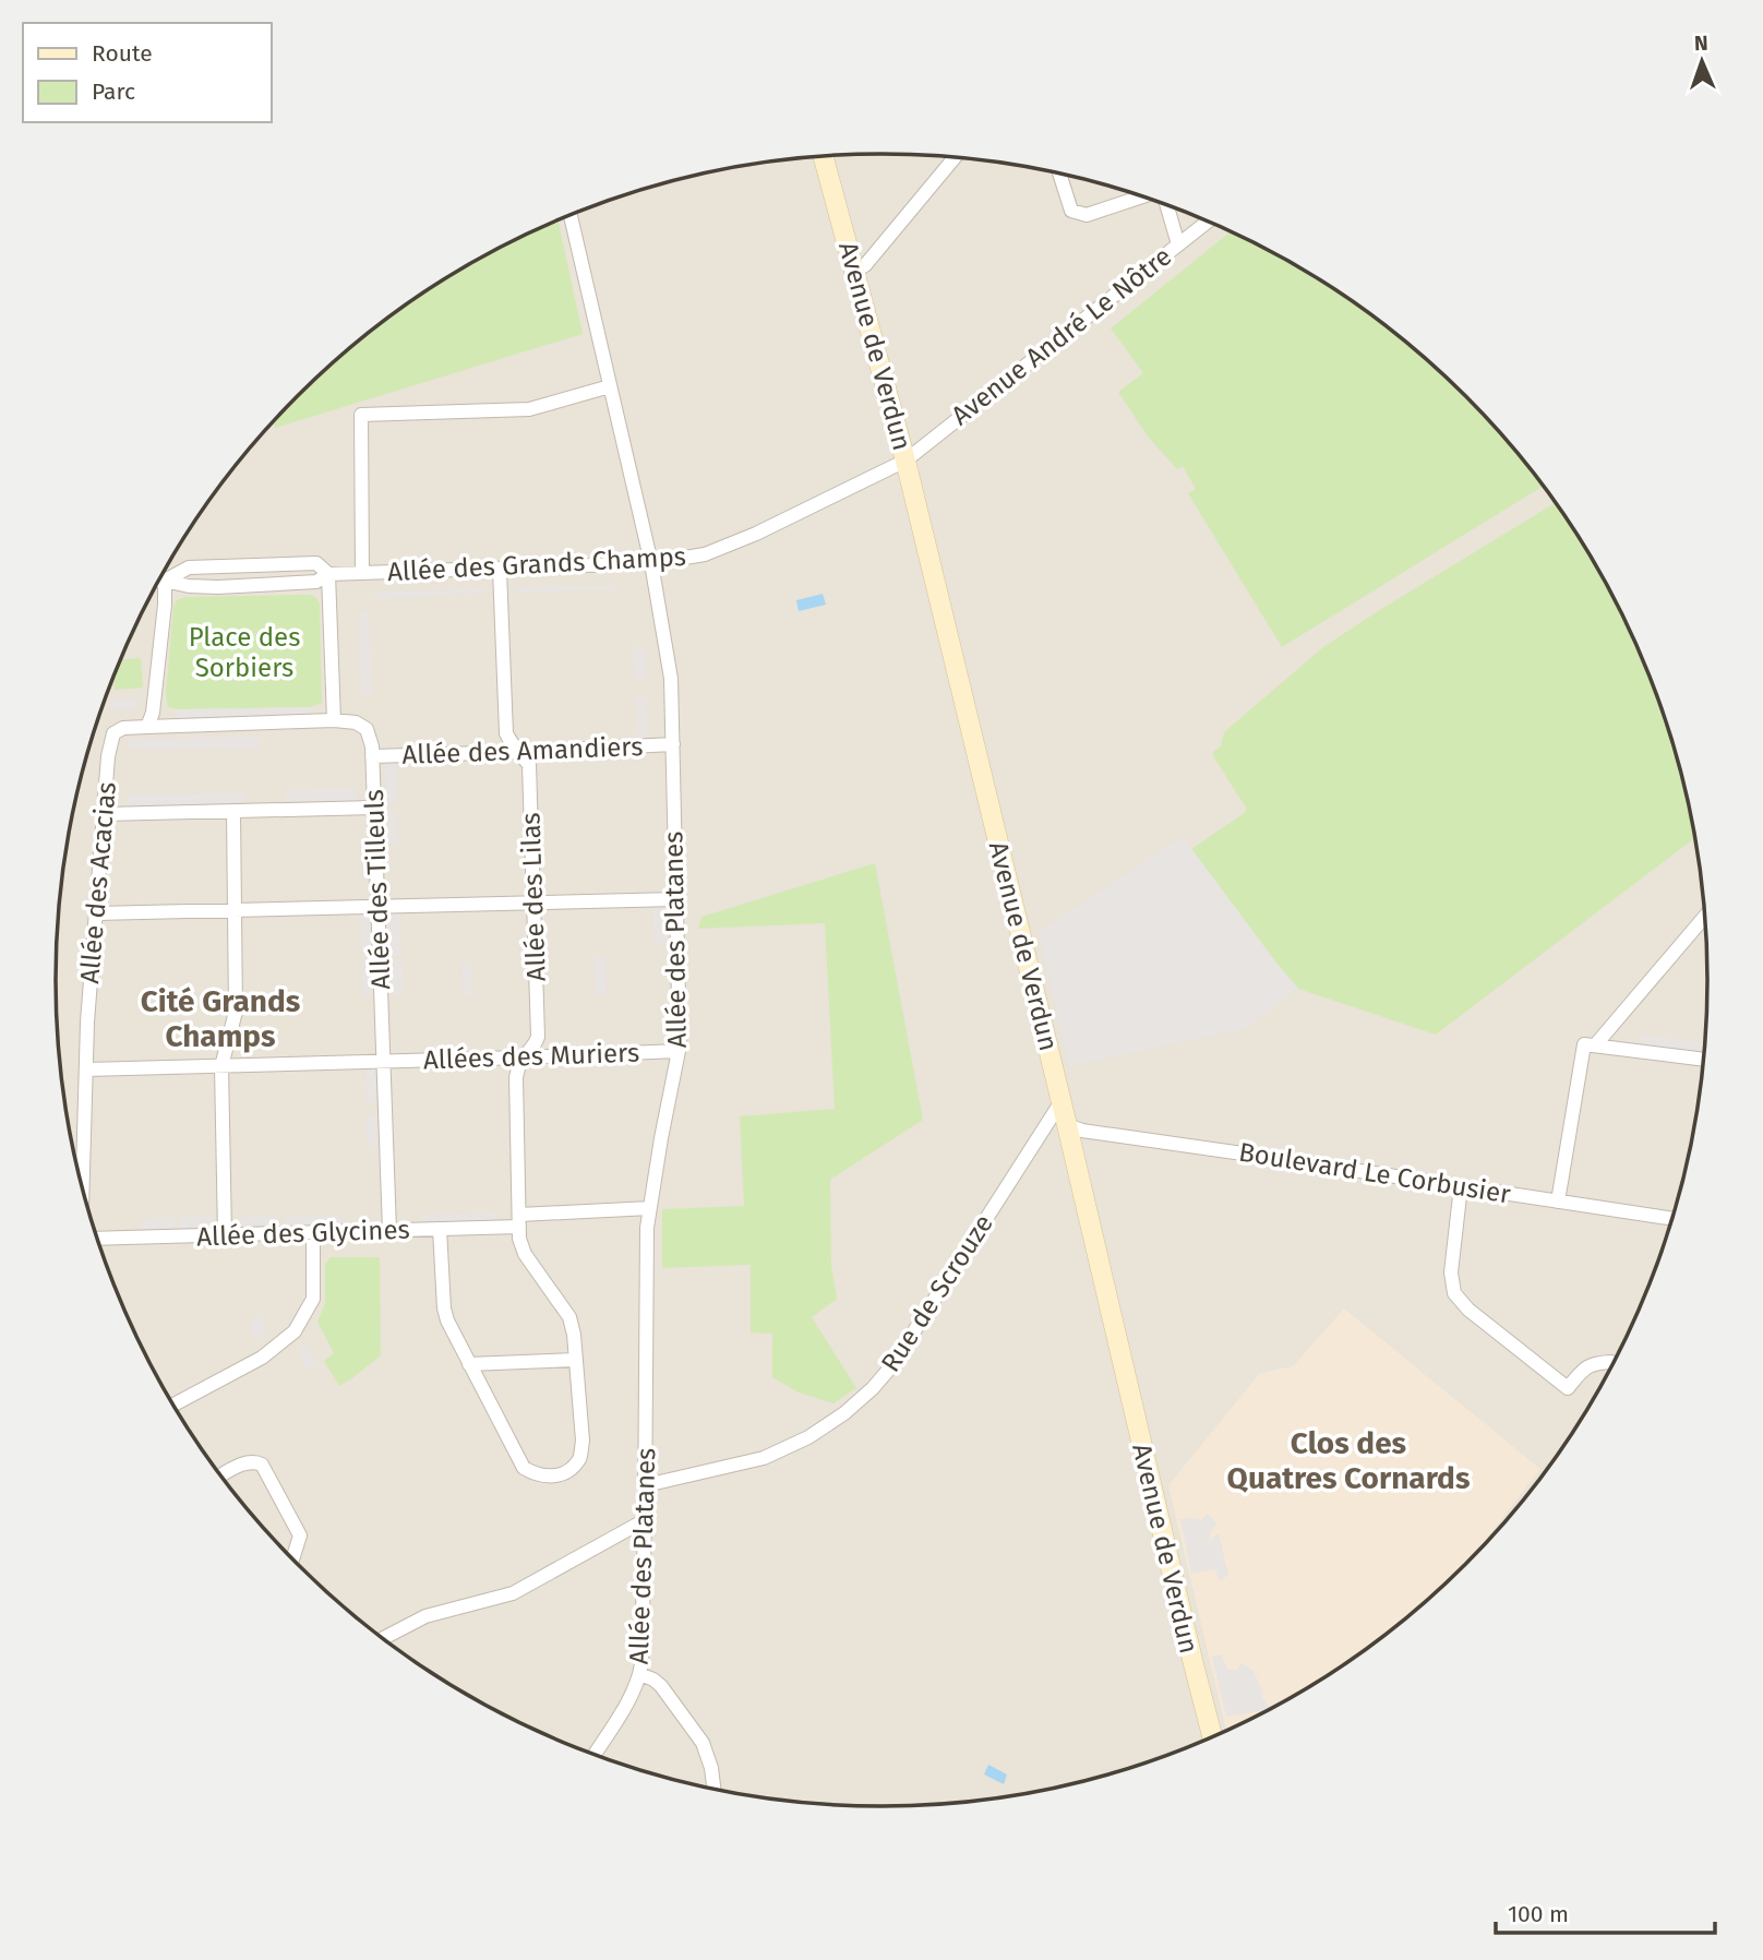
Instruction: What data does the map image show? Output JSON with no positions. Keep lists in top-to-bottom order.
{
  "streets": {
    "main road": ["Avenue de Verdun"],
    "street": [
      "Avenue André Le Nôtre",
      "Allée des Grands Champs",
      "Allée des Amandiers",
      "Allée des Acacias",
      "Allée des Tilleuls",
      "Allée des Lilas",
      "Allée des Platanes",
      "Allées des Muriers",
      "Boulevard Le Corbusier",
      "Allée des Glycines",
      "Rue de Scrouze"
    ]
  },
  "crossings": [
    ["Avenue André Le Nôtre", "Avenue de Verdun"],
    ["Avenue André Le Nôtre", "Allée des Grands Champs"],
    ["Avenue de Verdun", "Allée des Grands Champs"],
    ["Avenue de Verdun", "Boulevard Le Corbusier"],
    ["Avenue de Verdun", "Rue de Scrouze"],
    ["Allée des Grands Champs", "Allée des Lilas"],
    ["Allée des Grands Champs", "Allée des Platanes"],
    ["Allée des Amandiers", "Allée des Tilleuls"],
    ["Allée des Amandiers", "Allée des Lilas"],
    ["Allée des Amandiers", "Allée des Platanes"],
    ["Allée des Acacias", "Allées des Muriers"],
    ["Allée des Tilleuls", "Allées des Muriers"],
    ["Allée des Tilleuls", "Allée des Glycines"],
    ["Allée des Lilas", "Allées des Muriers"],
    ["Allée des Lilas", "Allée des Glycines"],
    ["Allée des Platanes", "Allées des Muriers"],
    ["Allée des Platanes", "Allée des Glycines"],
    ["Allée des Platanes", "Rue de Scrouze"]
  ],
  "districts": ["Cité Grands Champs", "Clos des Quatres Cornards"],
  "parks": ["Place des Sorbiers"],
  "legend": ["Route", "Parc"],
  "scale_bar": "100 m",
  "north": "top"
}
